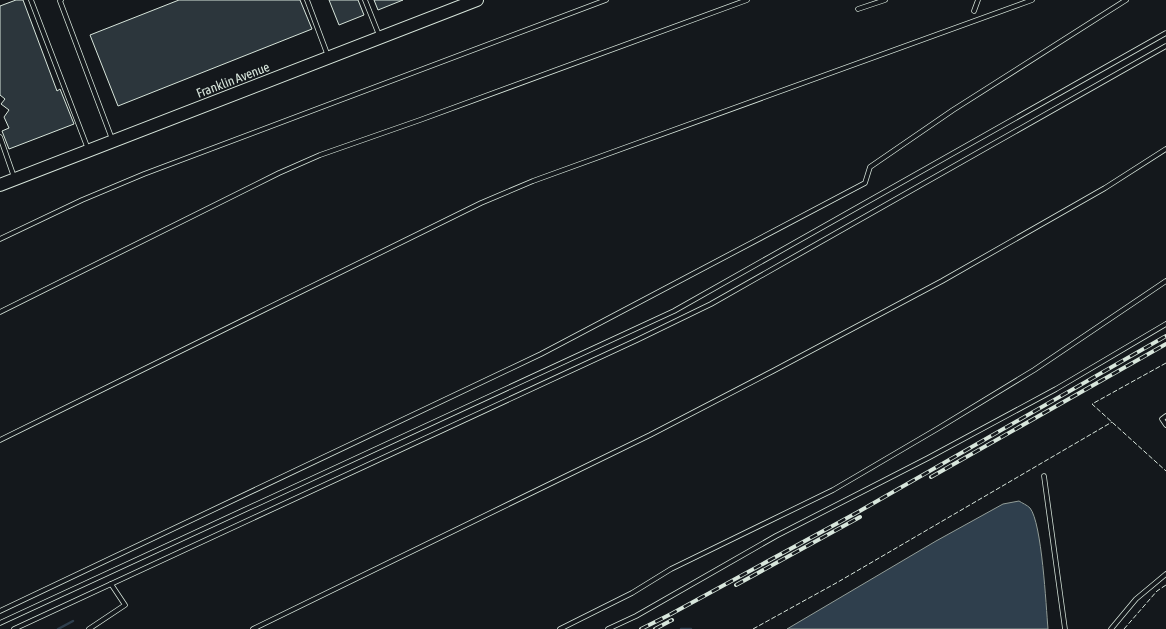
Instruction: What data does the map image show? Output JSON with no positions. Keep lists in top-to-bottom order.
{
  "streets": {
    "main road": ["Franklin Avenue"]
  }
}
